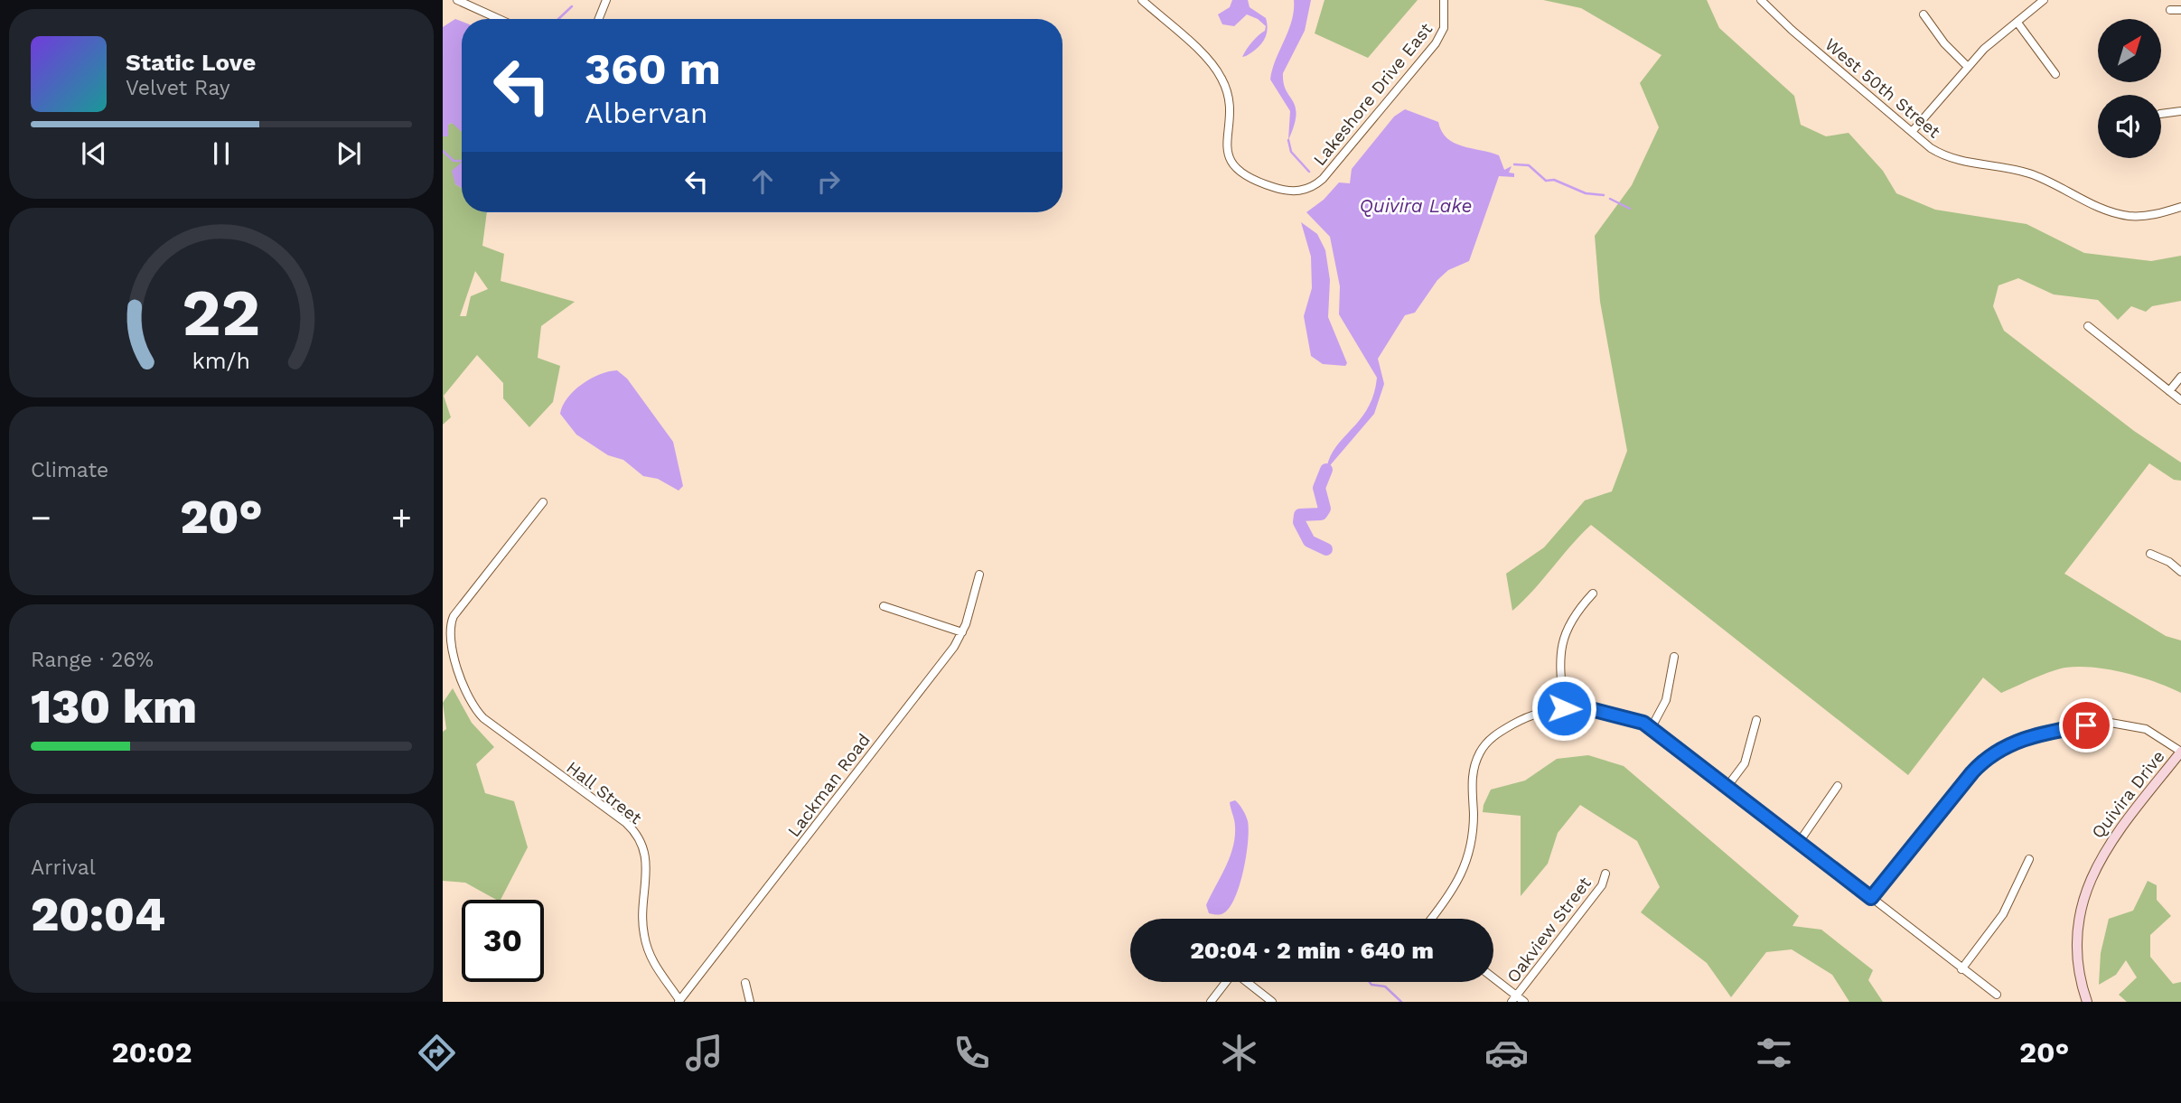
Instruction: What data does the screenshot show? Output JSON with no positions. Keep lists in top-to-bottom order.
{
  "streets": {
    "main road": ["Quivira Drive"],
    "street": [
      "West 50th Street",
      "Lakeshore Drive East",
      "Lackman Road",
      "Hall Street",
      "Oakview Street"
    ]
  },
  "crossings": [
    ["Lackman Road", "Hall Street"]
  ],
  "water": ["Quivira Lake"],
  "north": "top right",
  "page": {
    "turn": ["360 m", "Albervan"],
    "song": ["Static Love", "Velvet Ray"],
    "tile": [
      "Climate",
      ["Range · 26%", "130 km"],
      ["Arrival", "20:04"]
    ],
    "heat": ["−", "20°", "+"],
    "limit": "30",
    "trip": "20:04 · 2 min · 640 m",
    "tabs": ["20:02", "20°"],
    "gauge": ["22", "km/h"]
  }
}
